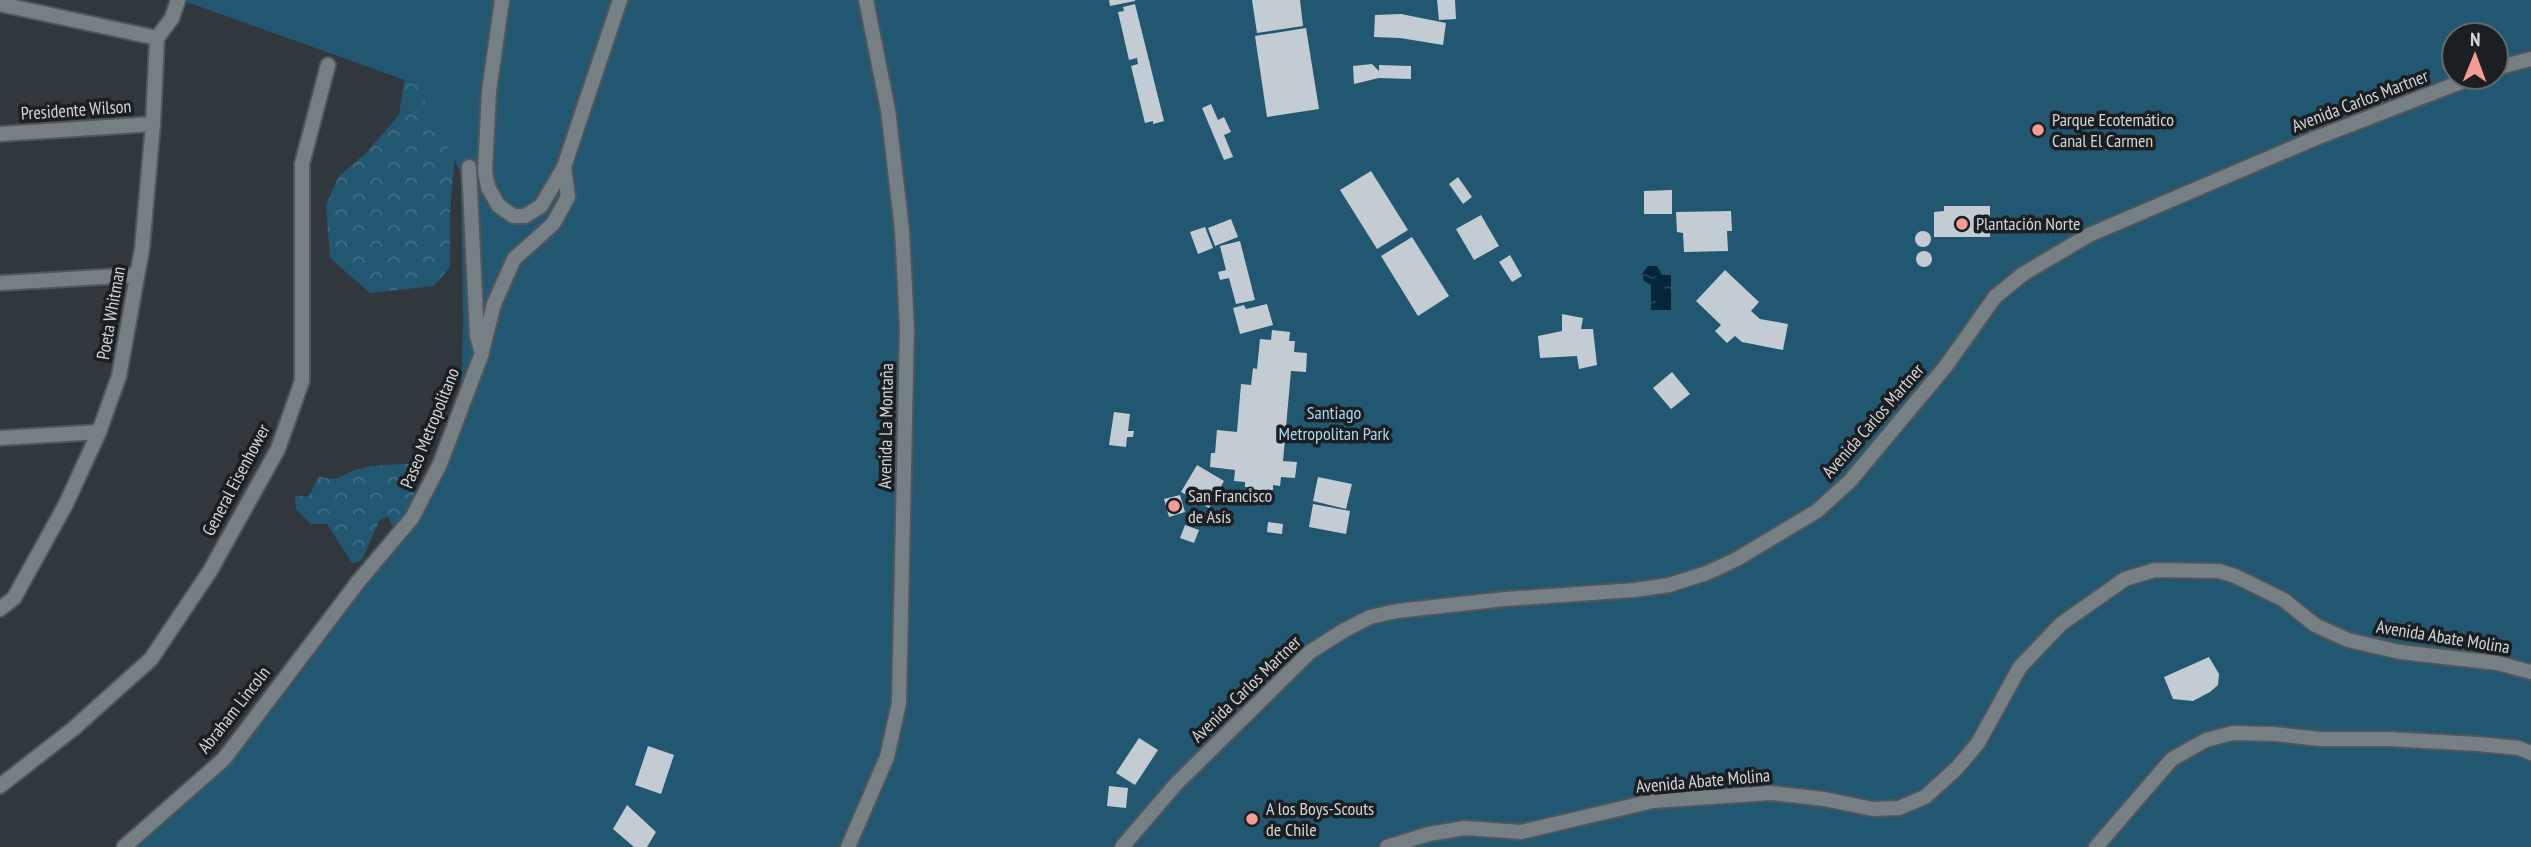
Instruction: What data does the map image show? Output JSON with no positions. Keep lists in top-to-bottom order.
{
  "streets": {
    "street": [
      "Avenida Carlos Martner",
      "Presidente Wilson",
      "Poeta Whitman",
      "Avenida La Montaña",
      "Paseo Metropolitano",
      "General Eisenhower",
      "Avenida Abate Molina",
      "Abraham Lincoln"
    ]
  },
  "crossings": [
    ["Presidente Wilson", "Poeta Whitman"],
    ["Paseo Metropolitano", "Abraham Lincoln"]
  ],
  "parks": ["Santiago Metropolitan Park"],
  "places": [
    "Parque Ecotemático Canal El Carmen",
    "Plantación Norte",
    "San Francisco de Asís",
    "A los Boys-Scouts de Chile"
  ],
  "north": "top"
}
